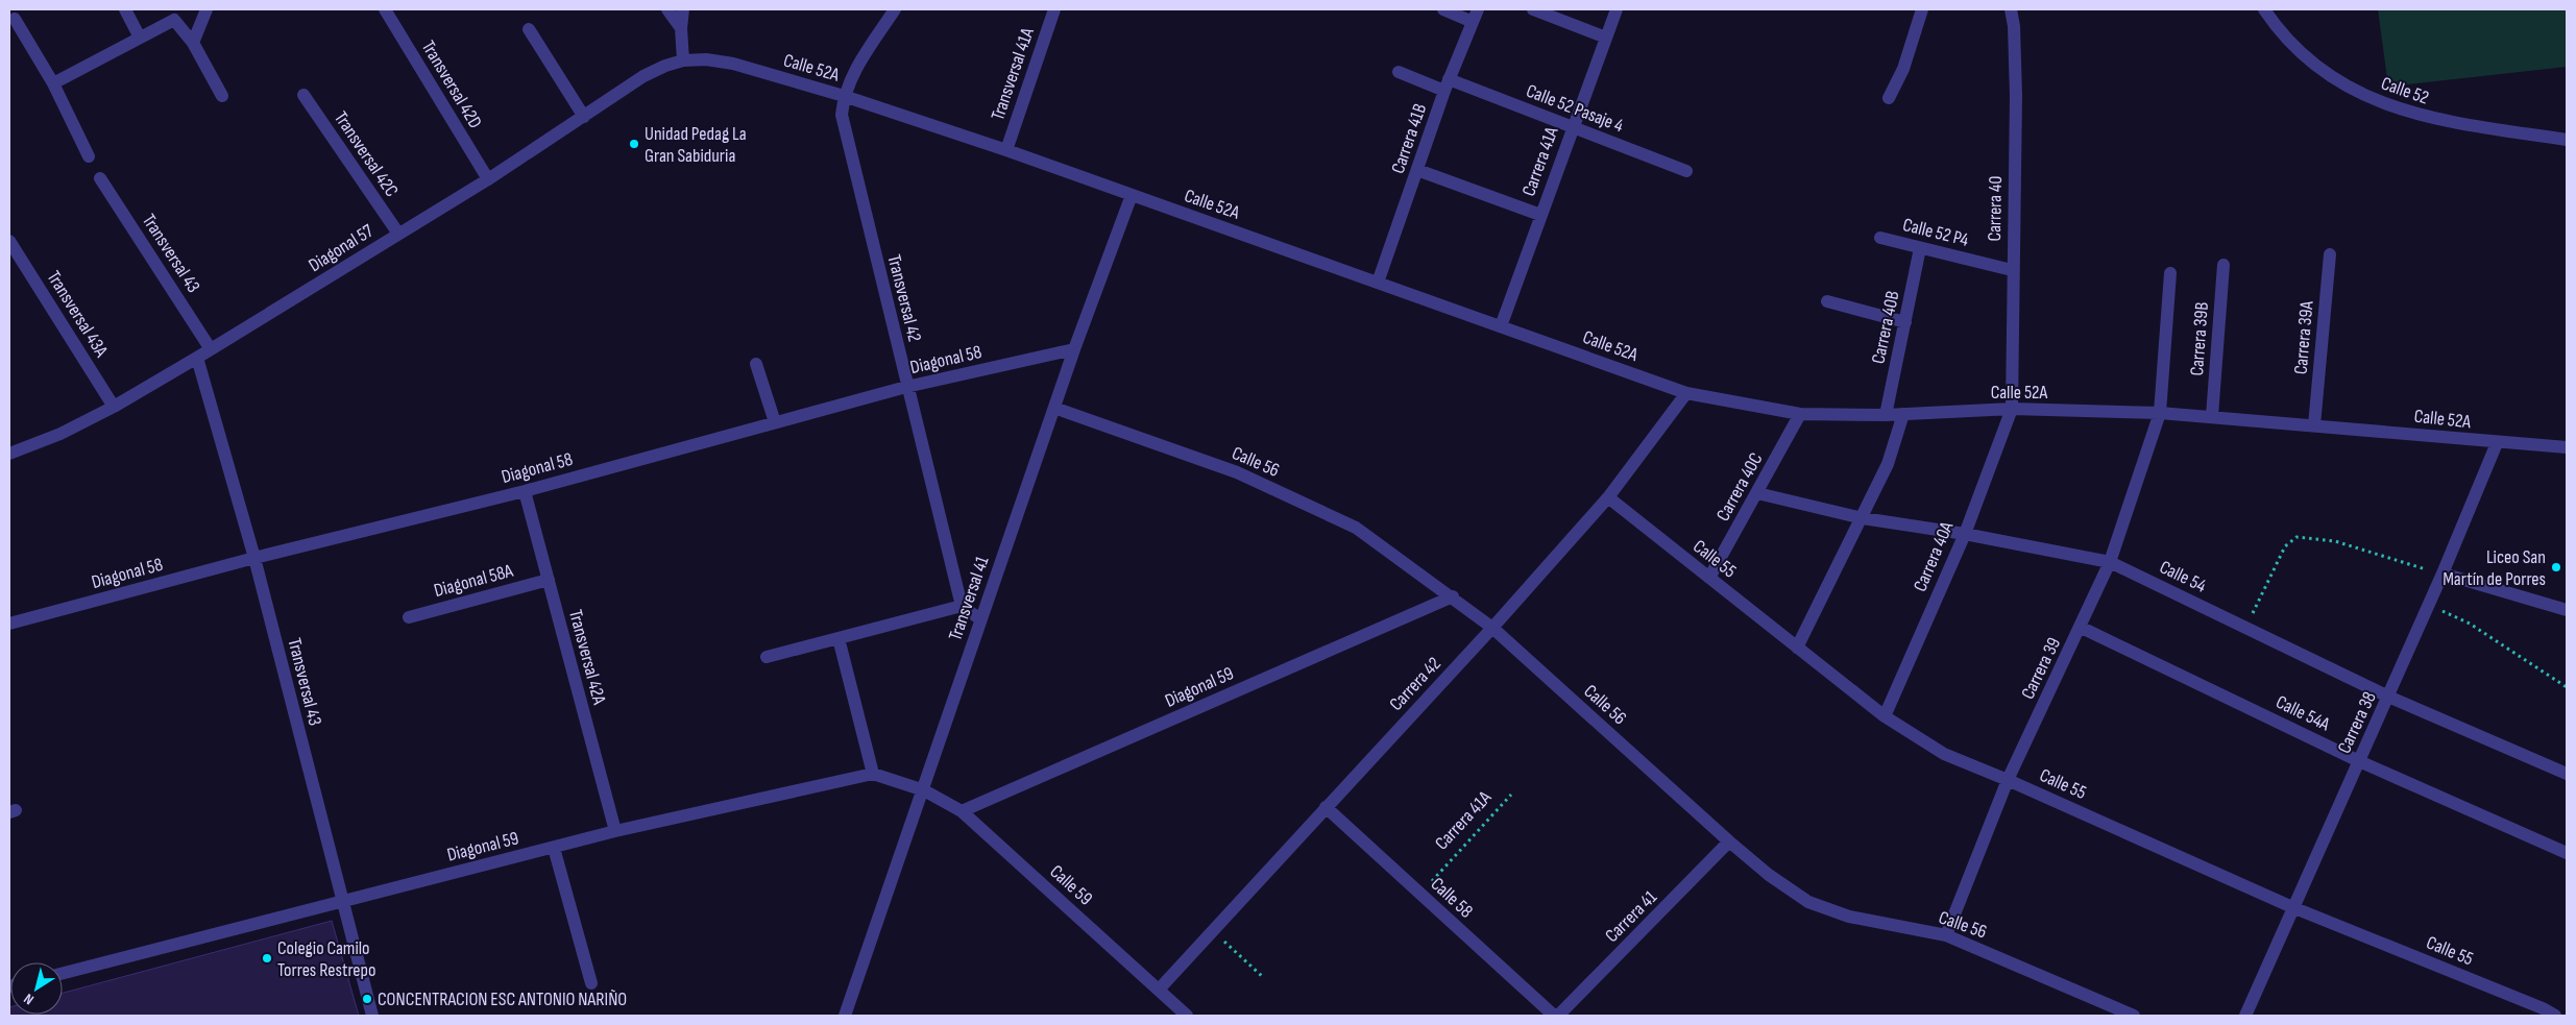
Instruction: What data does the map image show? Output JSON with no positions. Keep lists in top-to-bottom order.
{
  "streets": {
    "street": [
      "Calle 52A",
      "Transversal 41A",
      "Transversal 42D",
      "Calle 52",
      "Calle 52 Pasaje 4",
      "Carrera 41B",
      "Transversal 42C",
      "Carrera 41A",
      "Carrera 40",
      "Calle 52 P4",
      "Diagonal 57",
      "Transversal 43",
      "Transversal 42",
      "Transversal 43A",
      "Carrera 40B",
      "Carrera 39A",
      "Carrera 39B",
      "Diagonal 58",
      "Calle 56",
      "Carrera 40C",
      "Carrera 40A",
      "Calle 55",
      "Calle 54",
      "Diagonal 58A",
      "Transversal 41",
      "Transversal 42A",
      "Carrera 39",
      "Carrera 42",
      "Diagonal 59",
      "Calle 54A",
      "Carrera 38",
      "Calle 59",
      "Calle 58",
      "Carrera 41"
    ]
  },
  "crossings": [
    ["Calle 52A", "Transversal 41A"],
    ["Calle 52A", "Carrera 41B"],
    ["Calle 52A", "Carrera 41A"],
    ["Calle 52A", "Carrera 40"],
    ["Calle 52A", "Diagonal 57"],
    ["Calle 52A", "Transversal 42"],
    ["Calle 52A", "Carrera 40B"],
    ["Calle 52A", "Carrera 39A"],
    ["Calle 52A", "Carrera 39B"],
    ["Calle 52A", "Carrera 40C"],
    ["Calle 52A", "Carrera 40A"],
    ["Calle 52A", "Transversal 41"],
    ["Calle 52A", "Carrera 39"],
    ["Calle 52A", "Carrera 42"],
    ["Calle 52A", "Carrera 38"],
    ["Transversal 42D", "Diagonal 57"],
    ["Calle 52 Pasaje 4", "Carrera 41B"],
    ["Calle 52 Pasaje 4", "Carrera 41A"],
    ["Transversal 42C", "Diagonal 57"],
    ["Carrera 41A", "Calle 58"],
    ["Carrera 40", "Calle 52 P4"],
    ["Carrera 40", "Carrera 40A"],
    ["Calle 52 P4", "Carrera 40B"],
    ["Diagonal 57", "Transversal 43"],
    ["Diagonal 57", "Transversal 43A"],
    ["Transversal 43", "Diagonal 58"],
    ["Transversal 43", "Diagonal 59"],
    ["Transversal 42", "Diagonal 58"],
    ["Diagonal 58", "Transversal 41"],
    ["Diagonal 58", "Transversal 42A"],
    ["Calle 56", "Transversal 41"],
    ["Calle 56", "Carrera 39"],
    ["Calle 56", "Carrera 42"],
    ["Calle 56", "Diagonal 59"],
    ["Calle 56", "Carrera 41"],
    ["Carrera 40C", "Calle 55"],
    ["Carrera 40C", "Calle 54"],
    ["Carrera 40A", "Calle 55"],
    ["Carrera 40A", "Calle 54"],
    ["Calle 55", "Carrera 39"],
    ["Calle 55", "Carrera 42"],
    ["Calle 55", "Carrera 38"],
    ["Calle 54", "Carrera 39"],
    ["Calle 54", "Carrera 38"],
    ["Diagonal 58A", "Transversal 42A"],
    ["Transversal 41", "Calle 59"],
    ["Transversal 42A", "Diagonal 59"],
    ["Carrera 39", "Calle 54A"],
    ["Carrera 42", "Calle 59"],
    ["Carrera 42", "Calle 58"],
    ["Diagonal 59", "Calle 59"],
    ["Calle 54A", "Carrera 38"]
  ],
  "places": [
    "Unidad Pedag La Gran Sabiduria",
    "Liceo San Martín de Porres",
    "Colegio Camilo Torres Restrepo",
    "CONCENTRACION ESC ANTONIO NARIÑO"
  ],
  "north": "bottom left"
}
